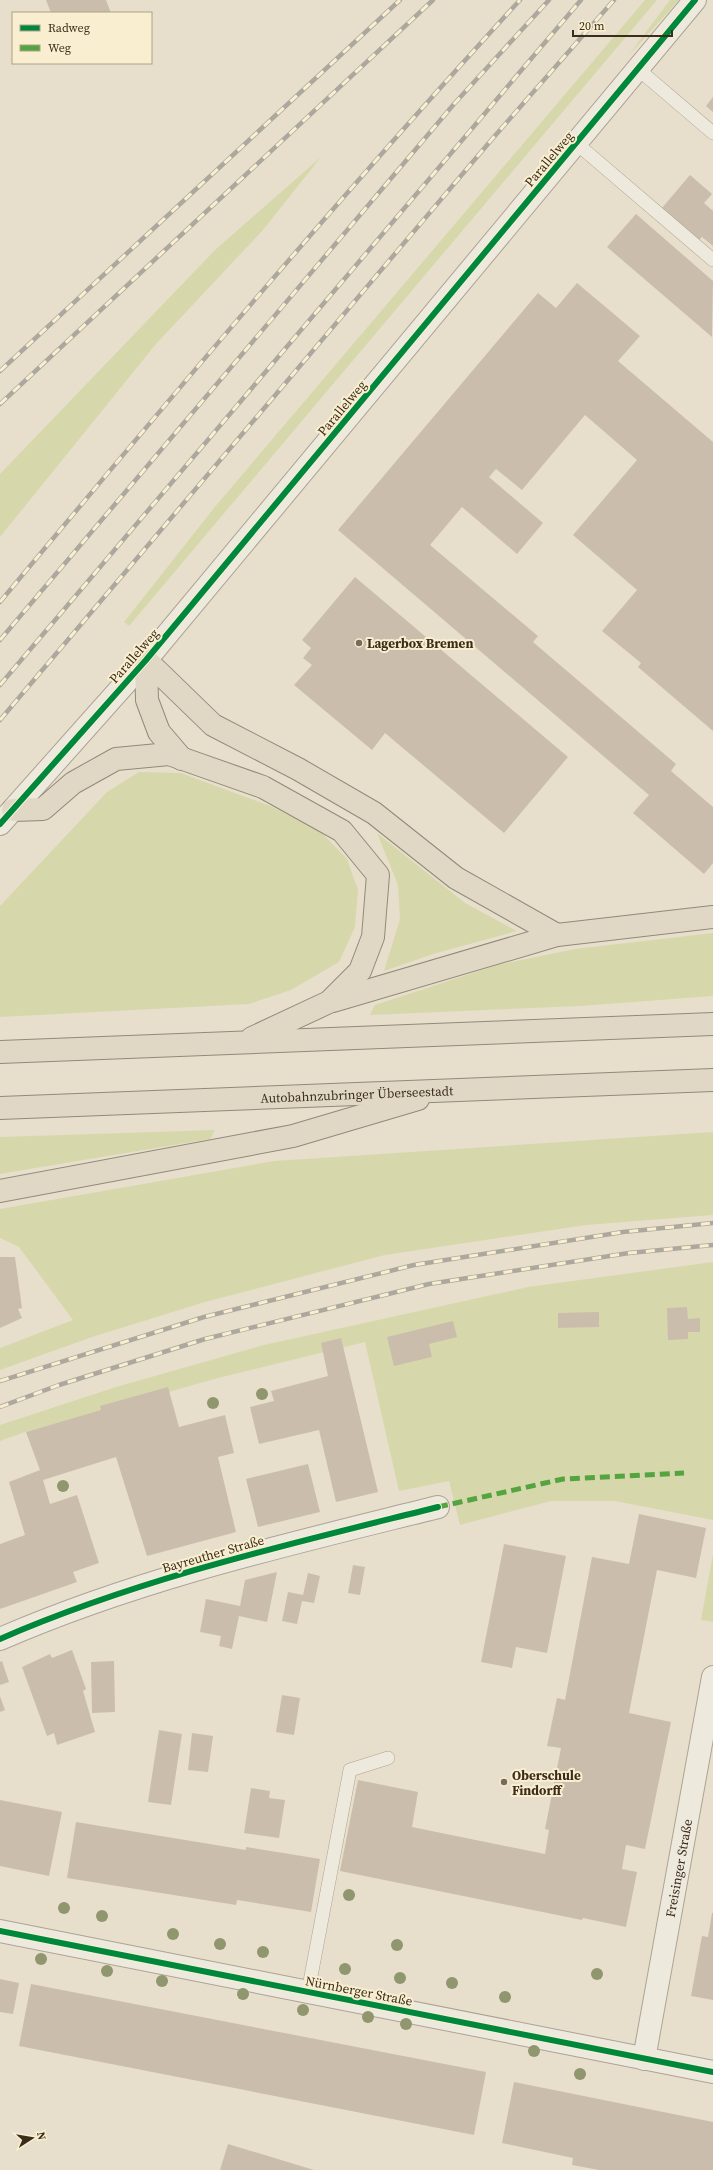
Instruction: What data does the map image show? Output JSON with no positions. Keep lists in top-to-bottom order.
{
  "streets": {
    "highway": ["Autobahnzubringer Überseestadt"],
    "street": [
      "Parallelweg",
      "Bayreuther Straße",
      "Freisinger Straße",
      "Nürnberger Straße"
    ]
  },
  "crossings": [
    ["Freisinger Straße", "Nürnberger Straße"]
  ],
  "places": ["Lagerbox Bremen", "Oberschule Findorff"],
  "legend": ["Radweg", "Weg"],
  "scale_bar": "20 m",
  "north": "right"
}
